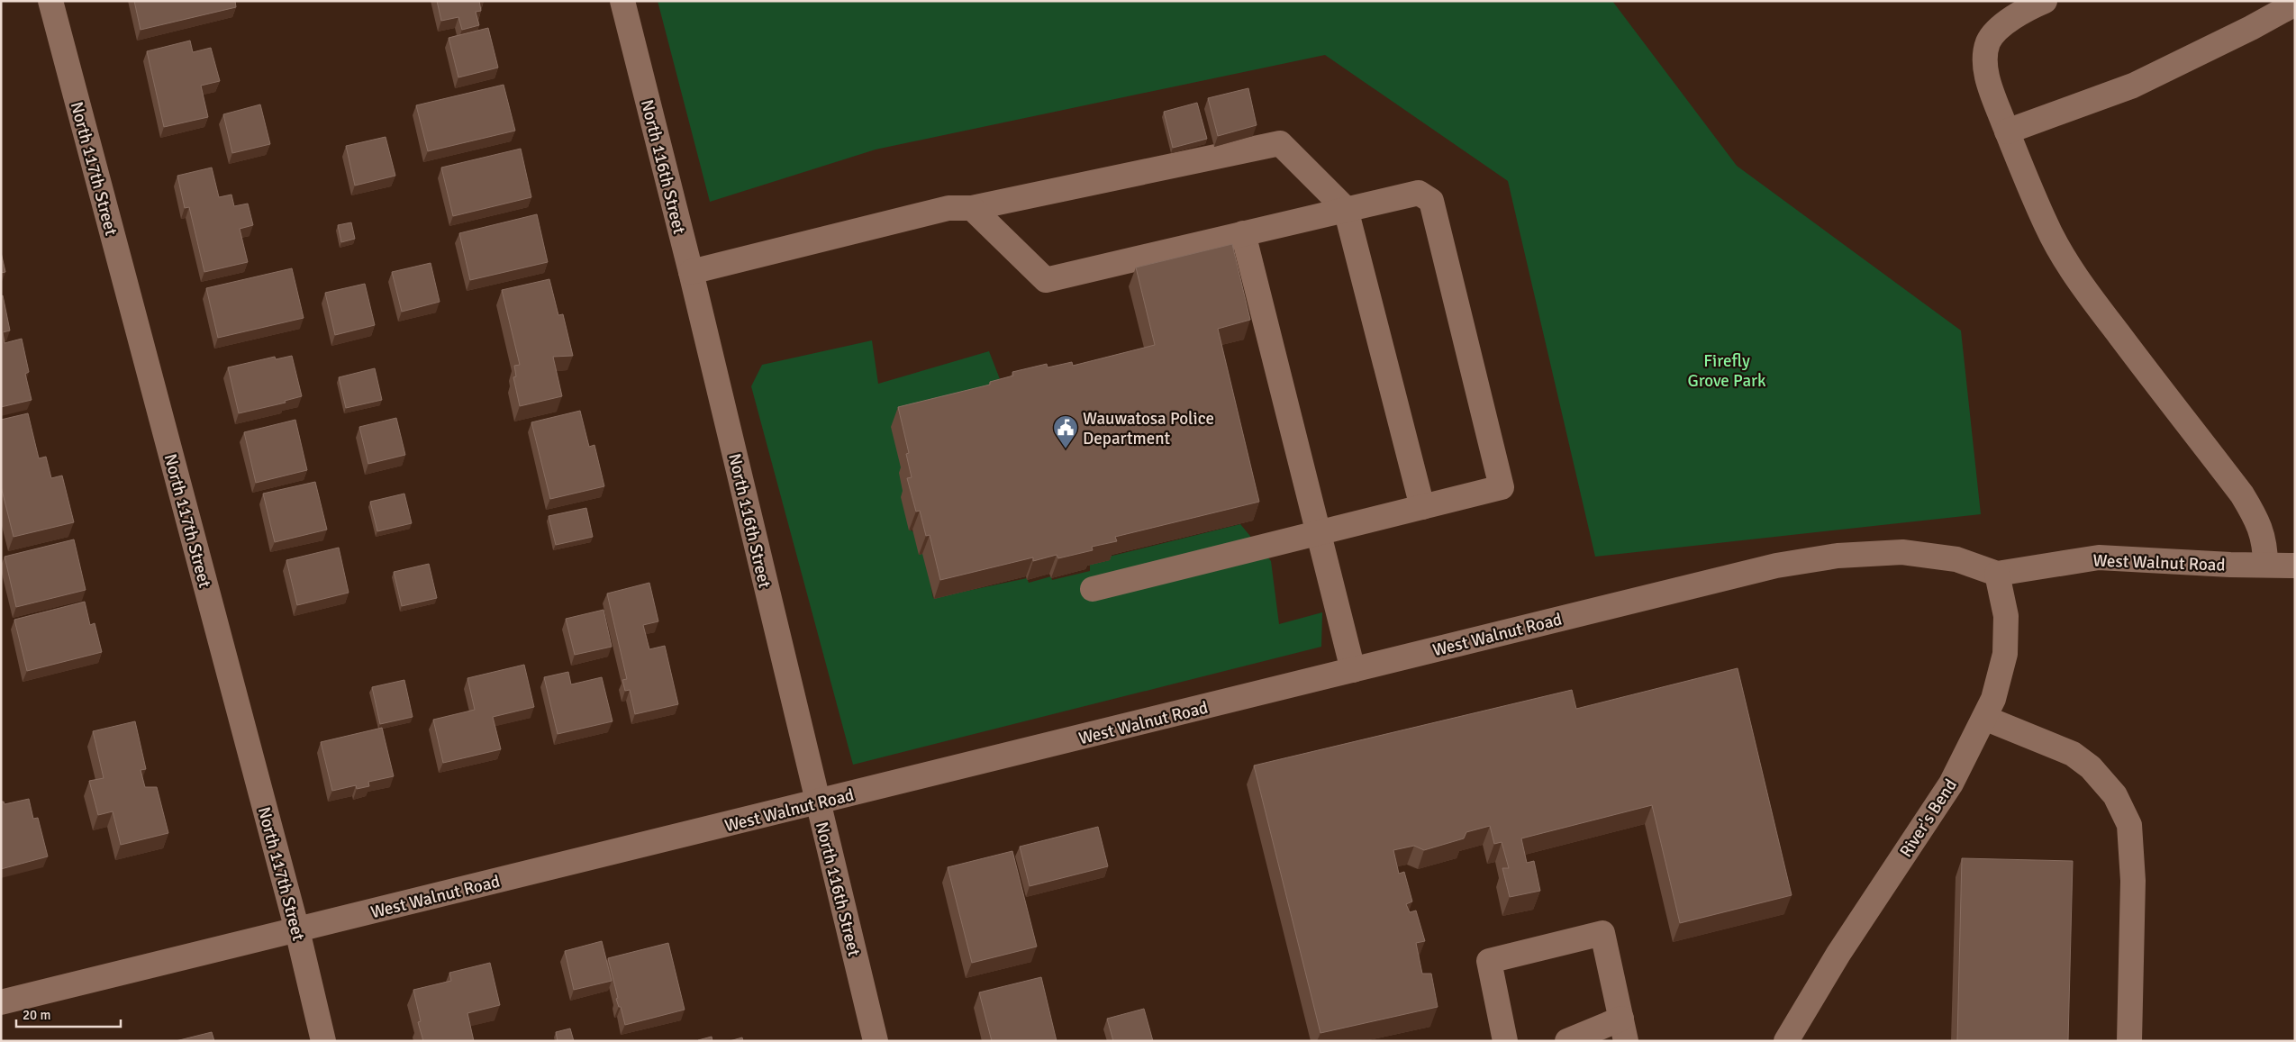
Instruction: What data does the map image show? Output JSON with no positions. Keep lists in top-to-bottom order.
{
  "streets": {
    "street": [
      "North 116th Street",
      "North 117th Street",
      "West Walnut Road",
      "River's Bend"
    ]
  },
  "crossings": [
    ["North 116th Street", "West Walnut Road"],
    ["North 117th Street", "West Walnut Road"],
    ["West Walnut Road", "River's Bend"]
  ],
  "parks": ["Firefly Grove Park"],
  "places": {
    "public building": ["Wauwatosa Police Department"]
  },
  "scale_bar": "20 m"
}
